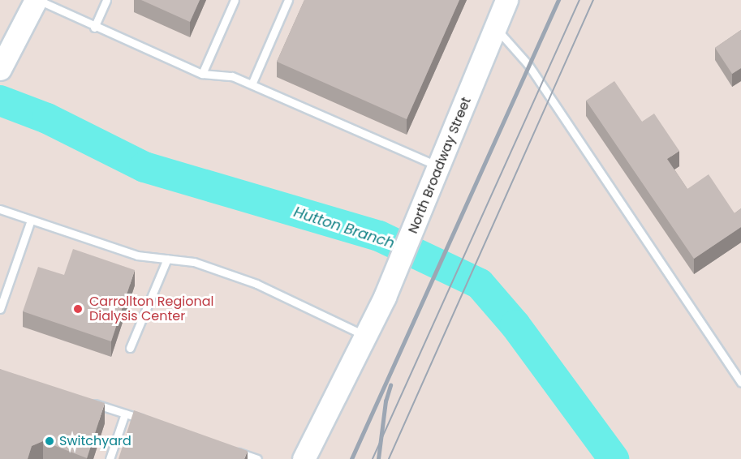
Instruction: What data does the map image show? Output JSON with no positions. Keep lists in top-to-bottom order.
{
  "streets": {
    "street": ["North Broadway Street"]
  },
  "water": ["Hutton Branch"],
  "places": ["Carrollton Regional Dialysis Center", "Switchyard"]
}
